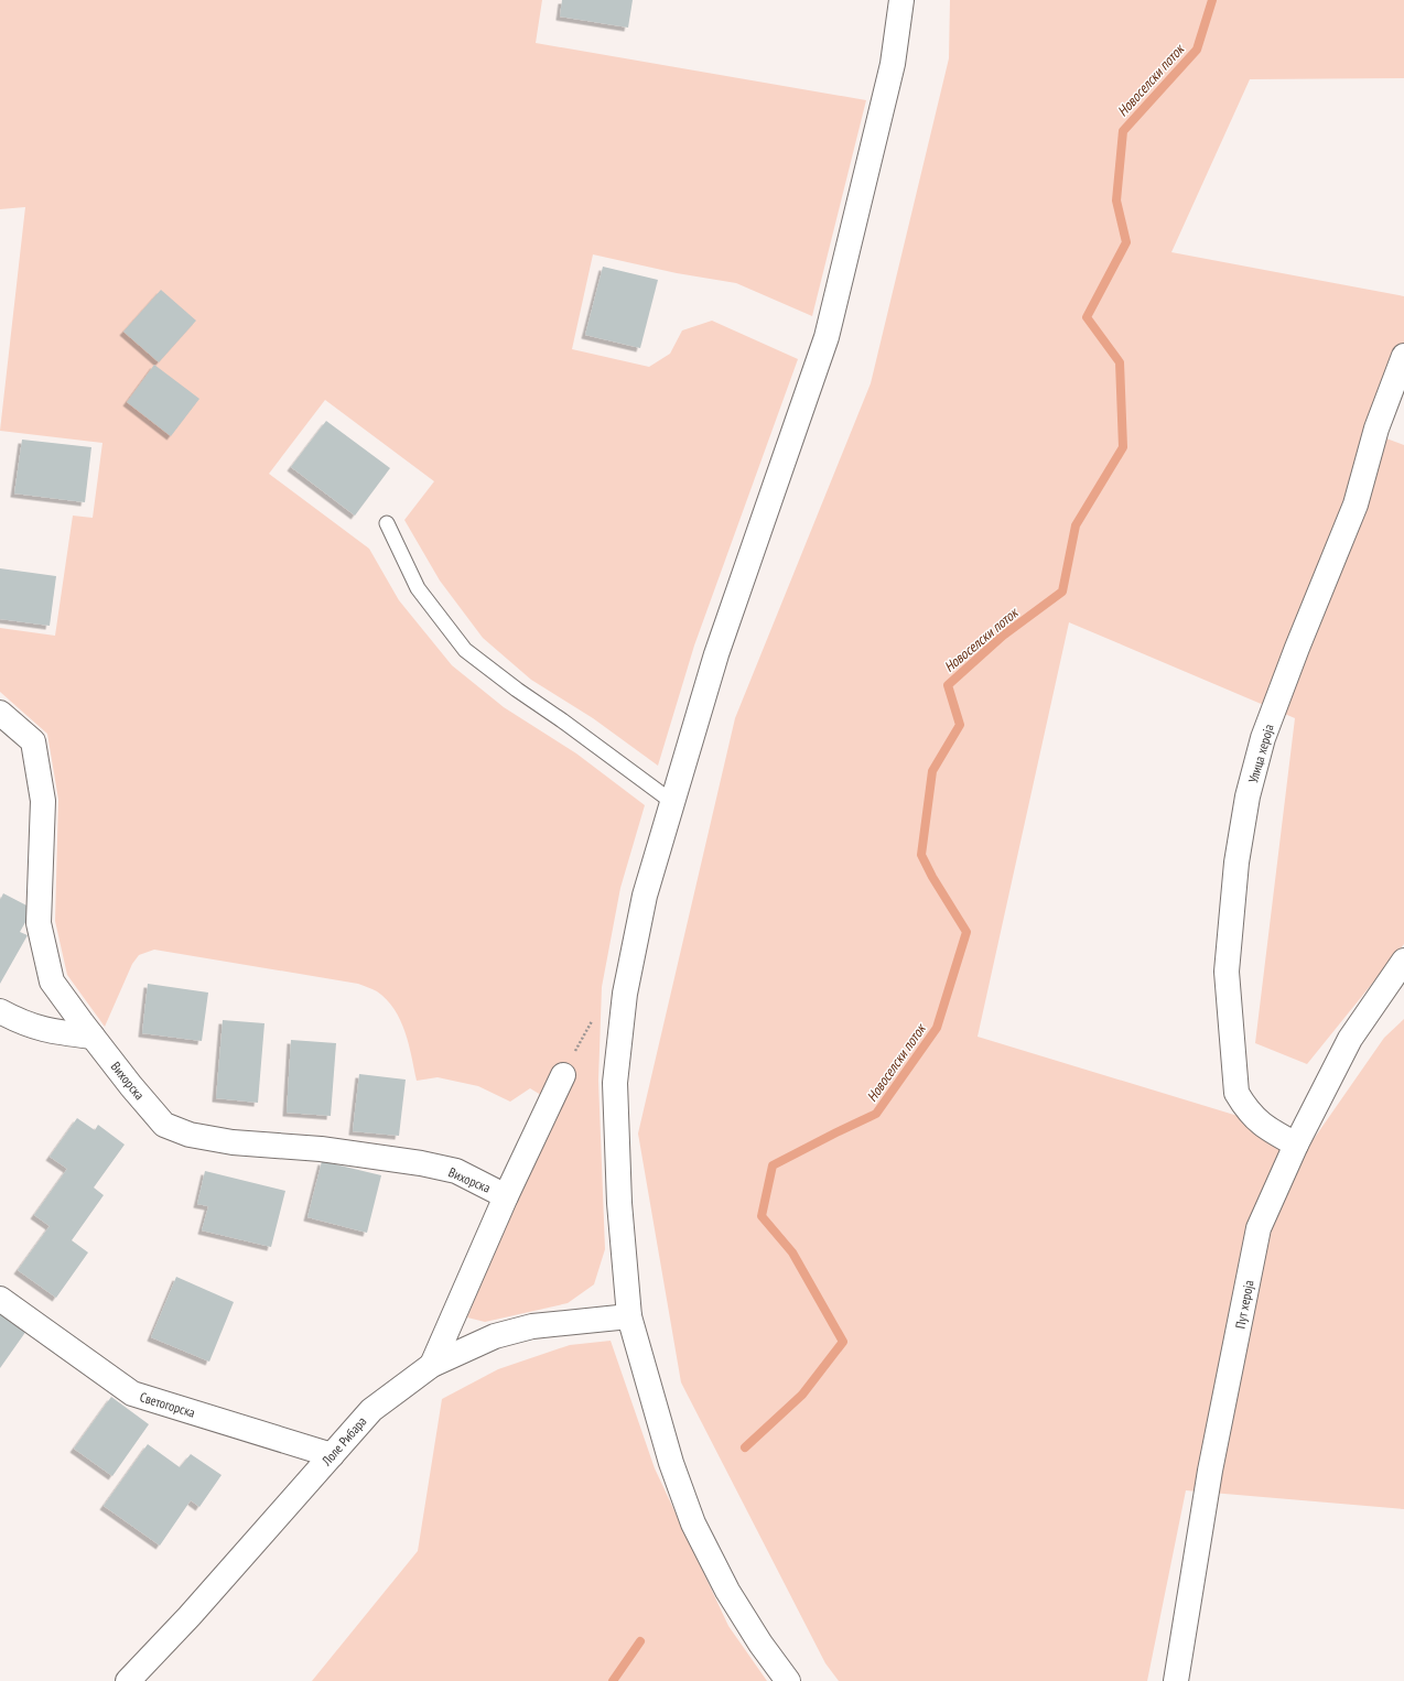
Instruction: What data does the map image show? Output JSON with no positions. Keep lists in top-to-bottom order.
{
  "streets": {
    "street": [
      "Улица хероја",
      "Вихорска",
      "Пут хероја",
      "Светогорска",
      "Лоле Рибара"
    ]
  },
  "crossings": [
    ["Улица хероја", "Пут хероја"],
    ["Светогорска", "Лоле Рибара"]
  ],
  "water": ["Новоселски поток"]
}
